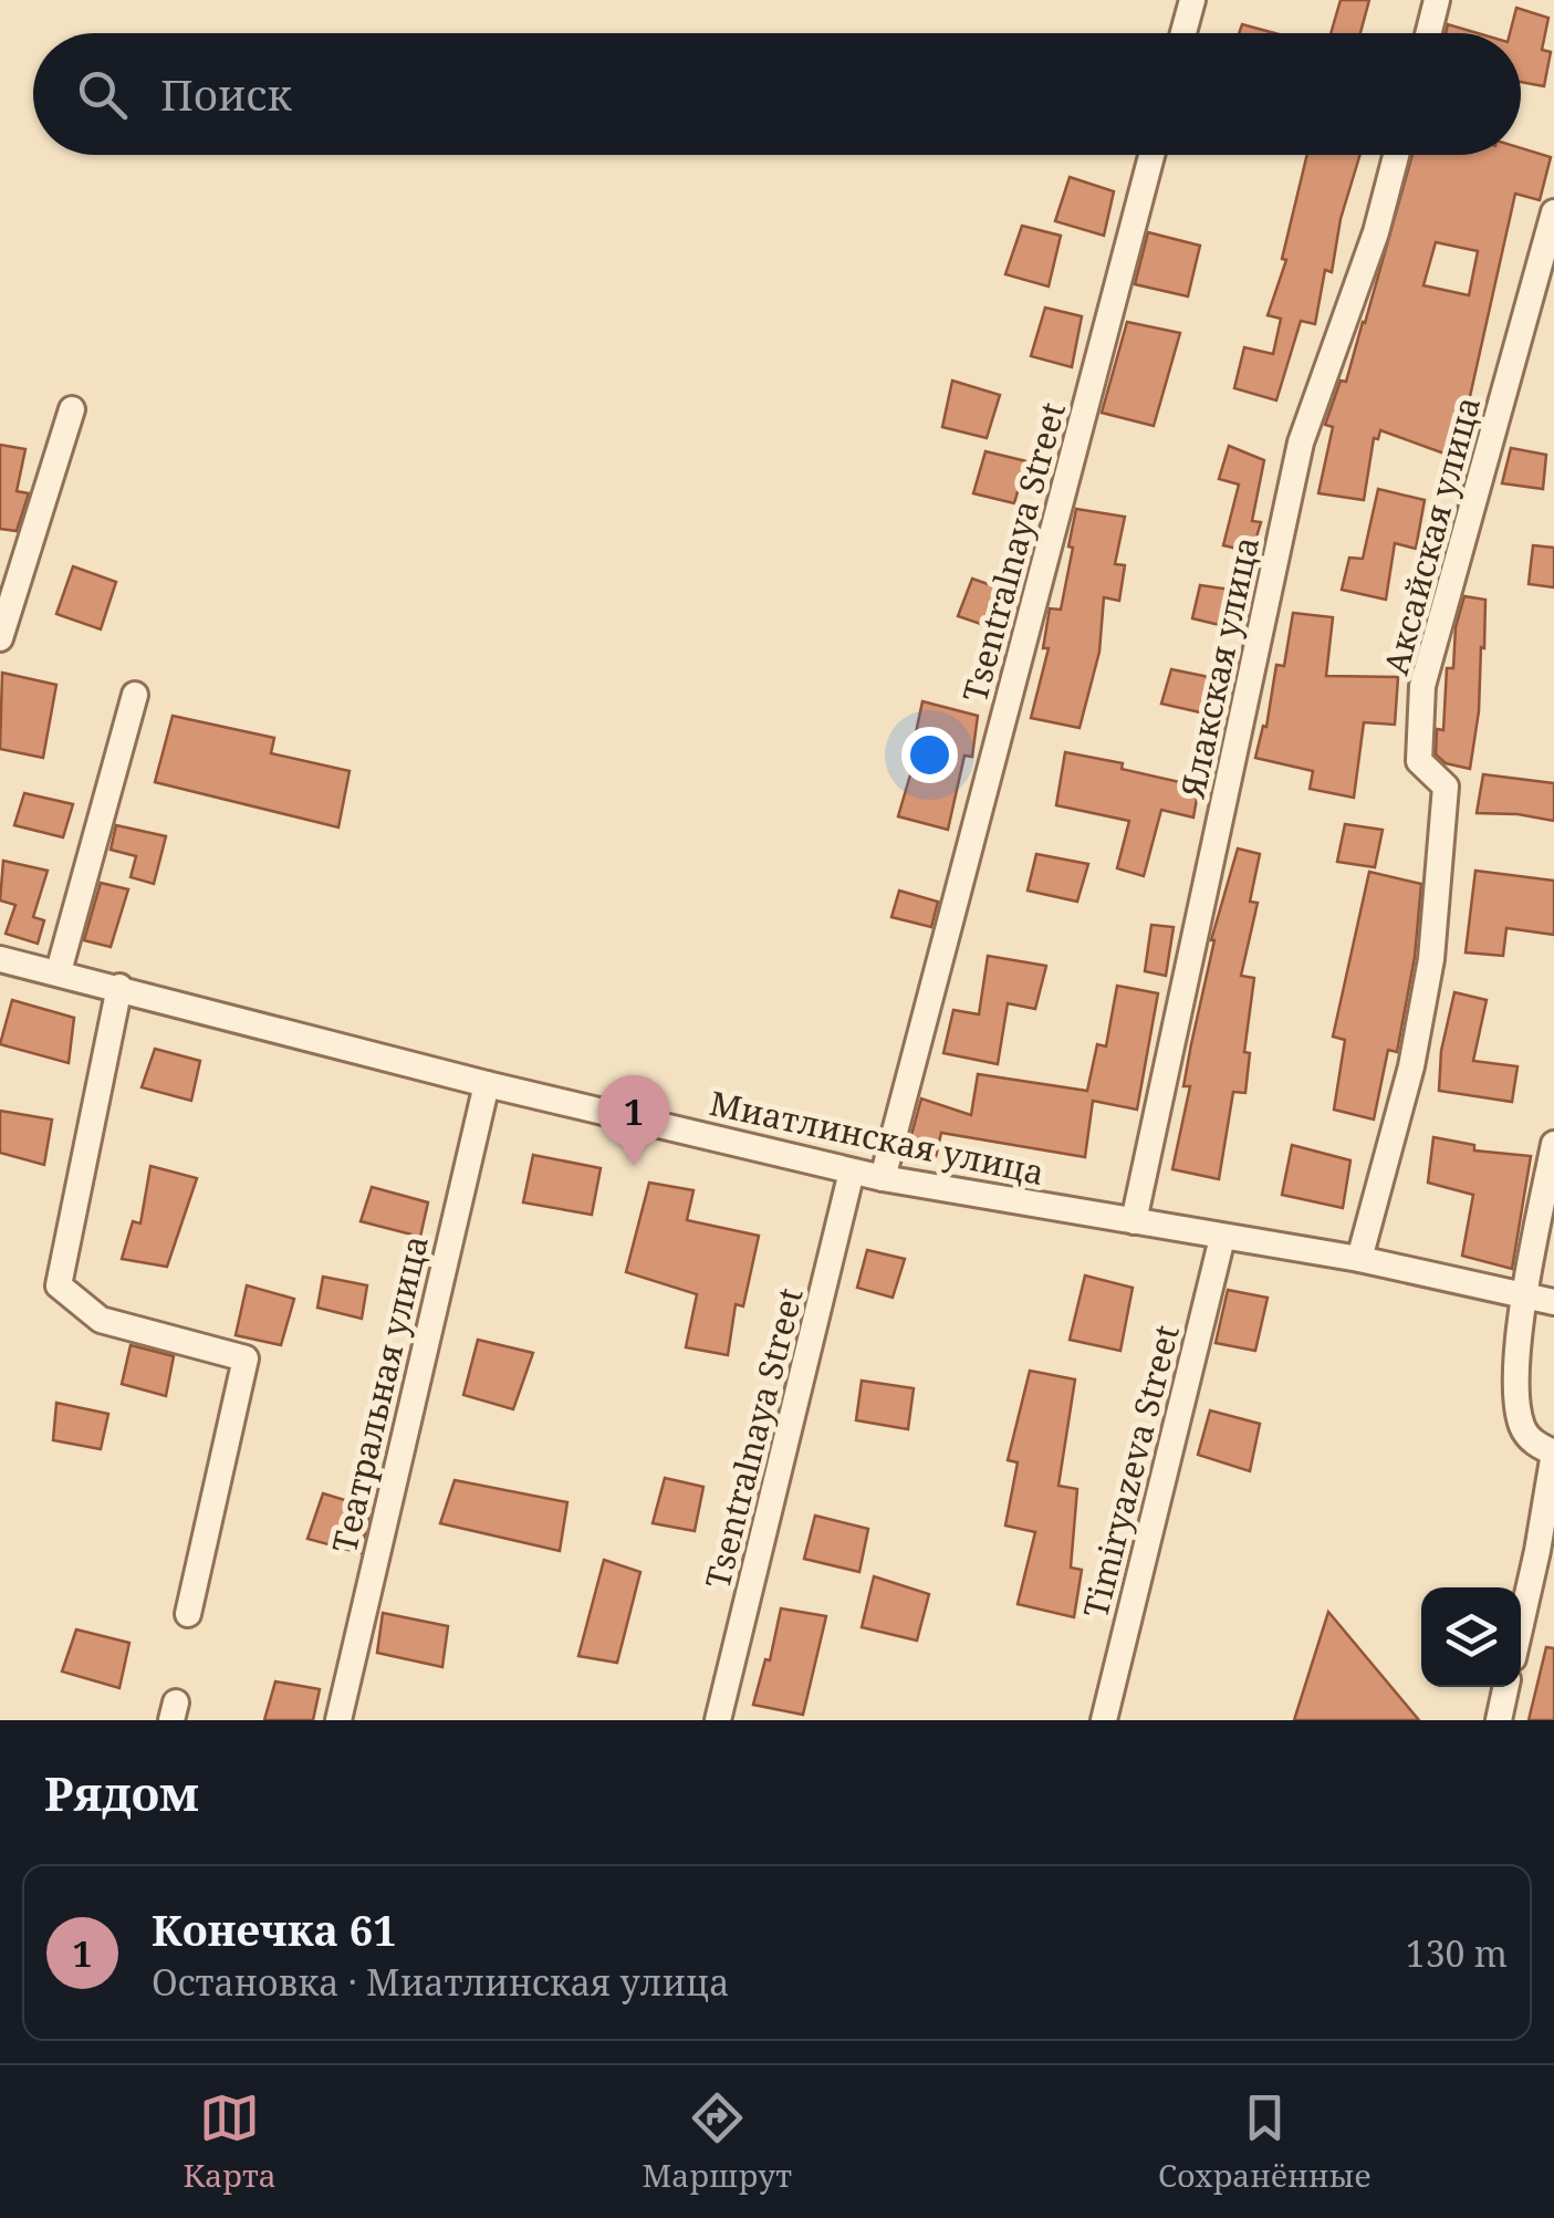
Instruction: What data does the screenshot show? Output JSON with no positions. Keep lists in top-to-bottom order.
{
  "streets": {
    "street": [
      "Аксайская улица",
      "Tsentralnaya Street",
      "Ялакская улица",
      "Миатлинская улица",
      "Театральная улица",
      "Timiryazeva Street"
    ]
  },
  "crossings": [
    ["Аксайская улица", "Миатлинская улица"],
    ["Tsentralnaya Street", "Миатлинская улица"],
    ["Ялакская улица", "Миатлинская улица"],
    ["Миатлинская улица", "Театральная улица"],
    ["Миатлинская улица", "Timiryazeva Street"]
  ],
  "page": {
    "search": "Поиск",
    "pins": "1",
    "heading": "Рядом",
    "list": [
      {
        "mark": "1",
        "name": "Конечка 61",
        "note": "Остановка · Миатлинская улица",
        "value": "130 m"
      }
    ],
    "nav": ["Карта", "Маршрут", "Сохранённые"]
  }
}
